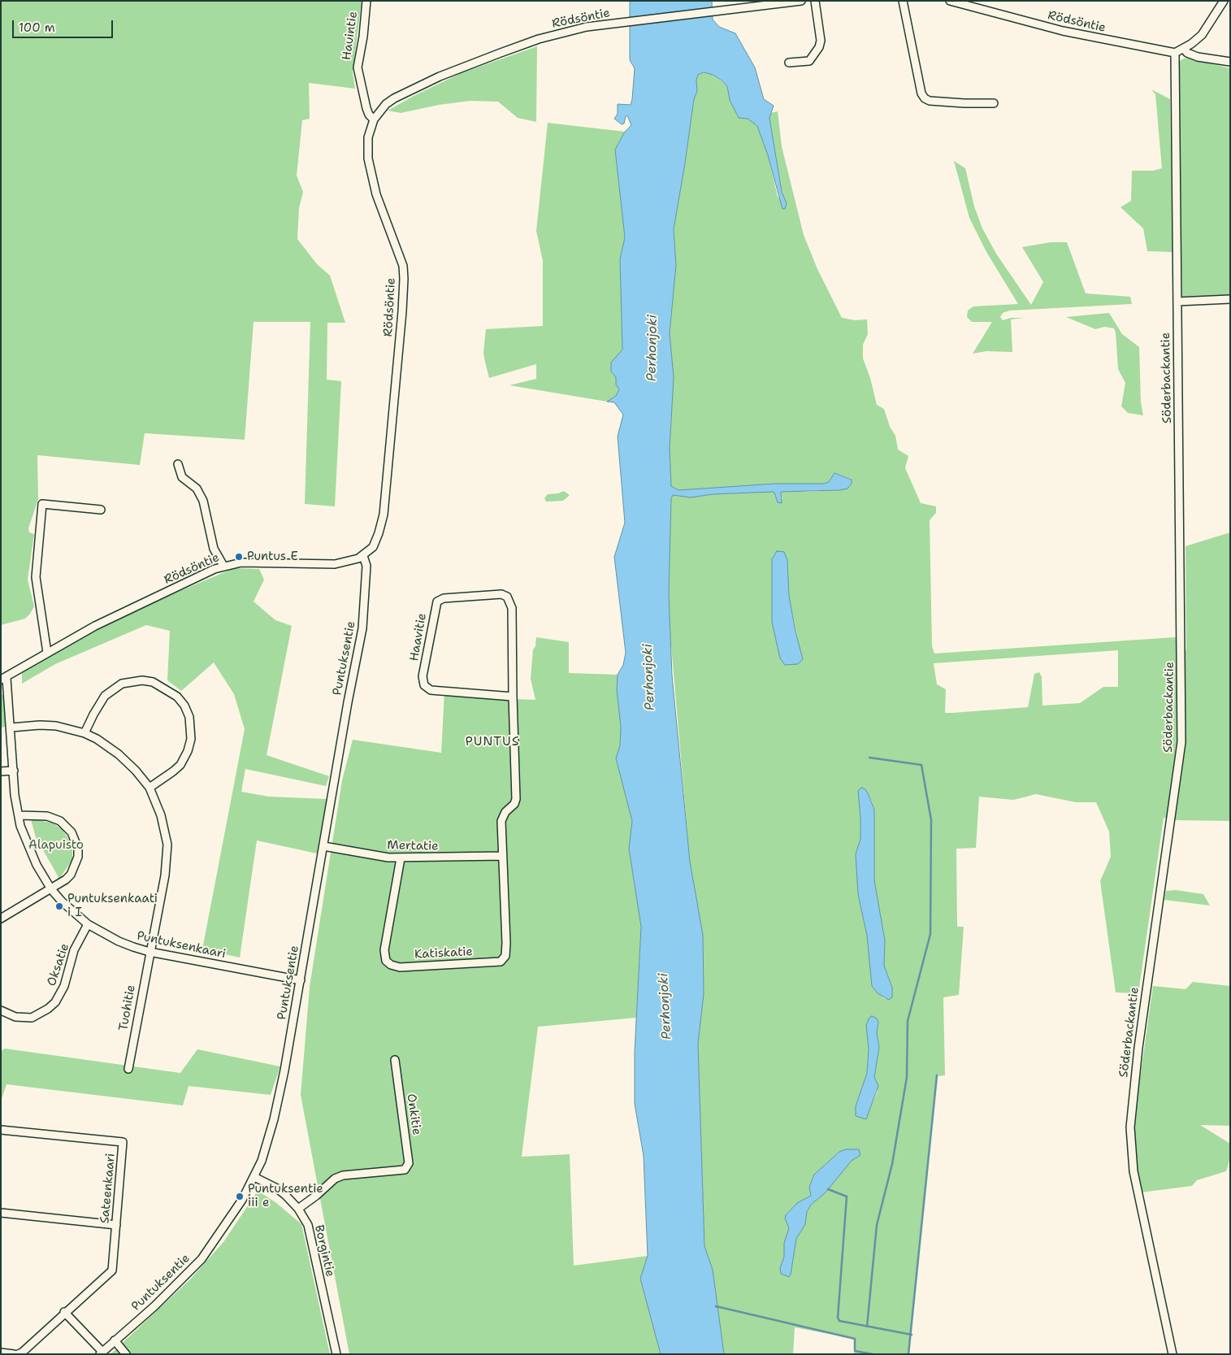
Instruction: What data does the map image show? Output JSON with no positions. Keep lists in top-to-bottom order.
{
  "streets": {
    "street": [
      "Rödsöntie",
      "Hauintie",
      "Söderbackantie",
      "Haavitie",
      "Puntuksentie",
      "Mertatie",
      "Puntuksenkaari",
      "Katiskatie",
      "Oksatie",
      "Tuohitie",
      "Onkitie",
      "Sateenkaari",
      "Borgintie"
    ]
  },
  "crossings": [
    ["Rödsöntie", "Hauintie"],
    ["Rödsöntie", "Söderbackantie"],
    ["Rödsöntie", "Puntuksentie"],
    ["Rödsöntie", "Puntuksenkaari"],
    ["Haavitie", "Mertatie"],
    ["Haavitie", "Katiskatie"],
    ["Puntuksentie", "Mertatie"],
    ["Puntuksentie", "Puntuksenkaari"],
    ["Puntuksentie", "Borgintie"],
    ["Mertatie", "Katiskatie"],
    ["Puntuksenkaari", "Oksatie"],
    ["Puntuksenkaari", "Tuohitie"],
    ["Onkitie", "Borgintie"]
  ],
  "districts": ["PUNTUS"],
  "water": ["Perhonjoki"],
  "parks": ["Alapuisto"],
  "places": ["Puntus E", "Puntuksenkaati i I", "Puntuksentie iii e"],
  "scale_bar": "100 m"
}
